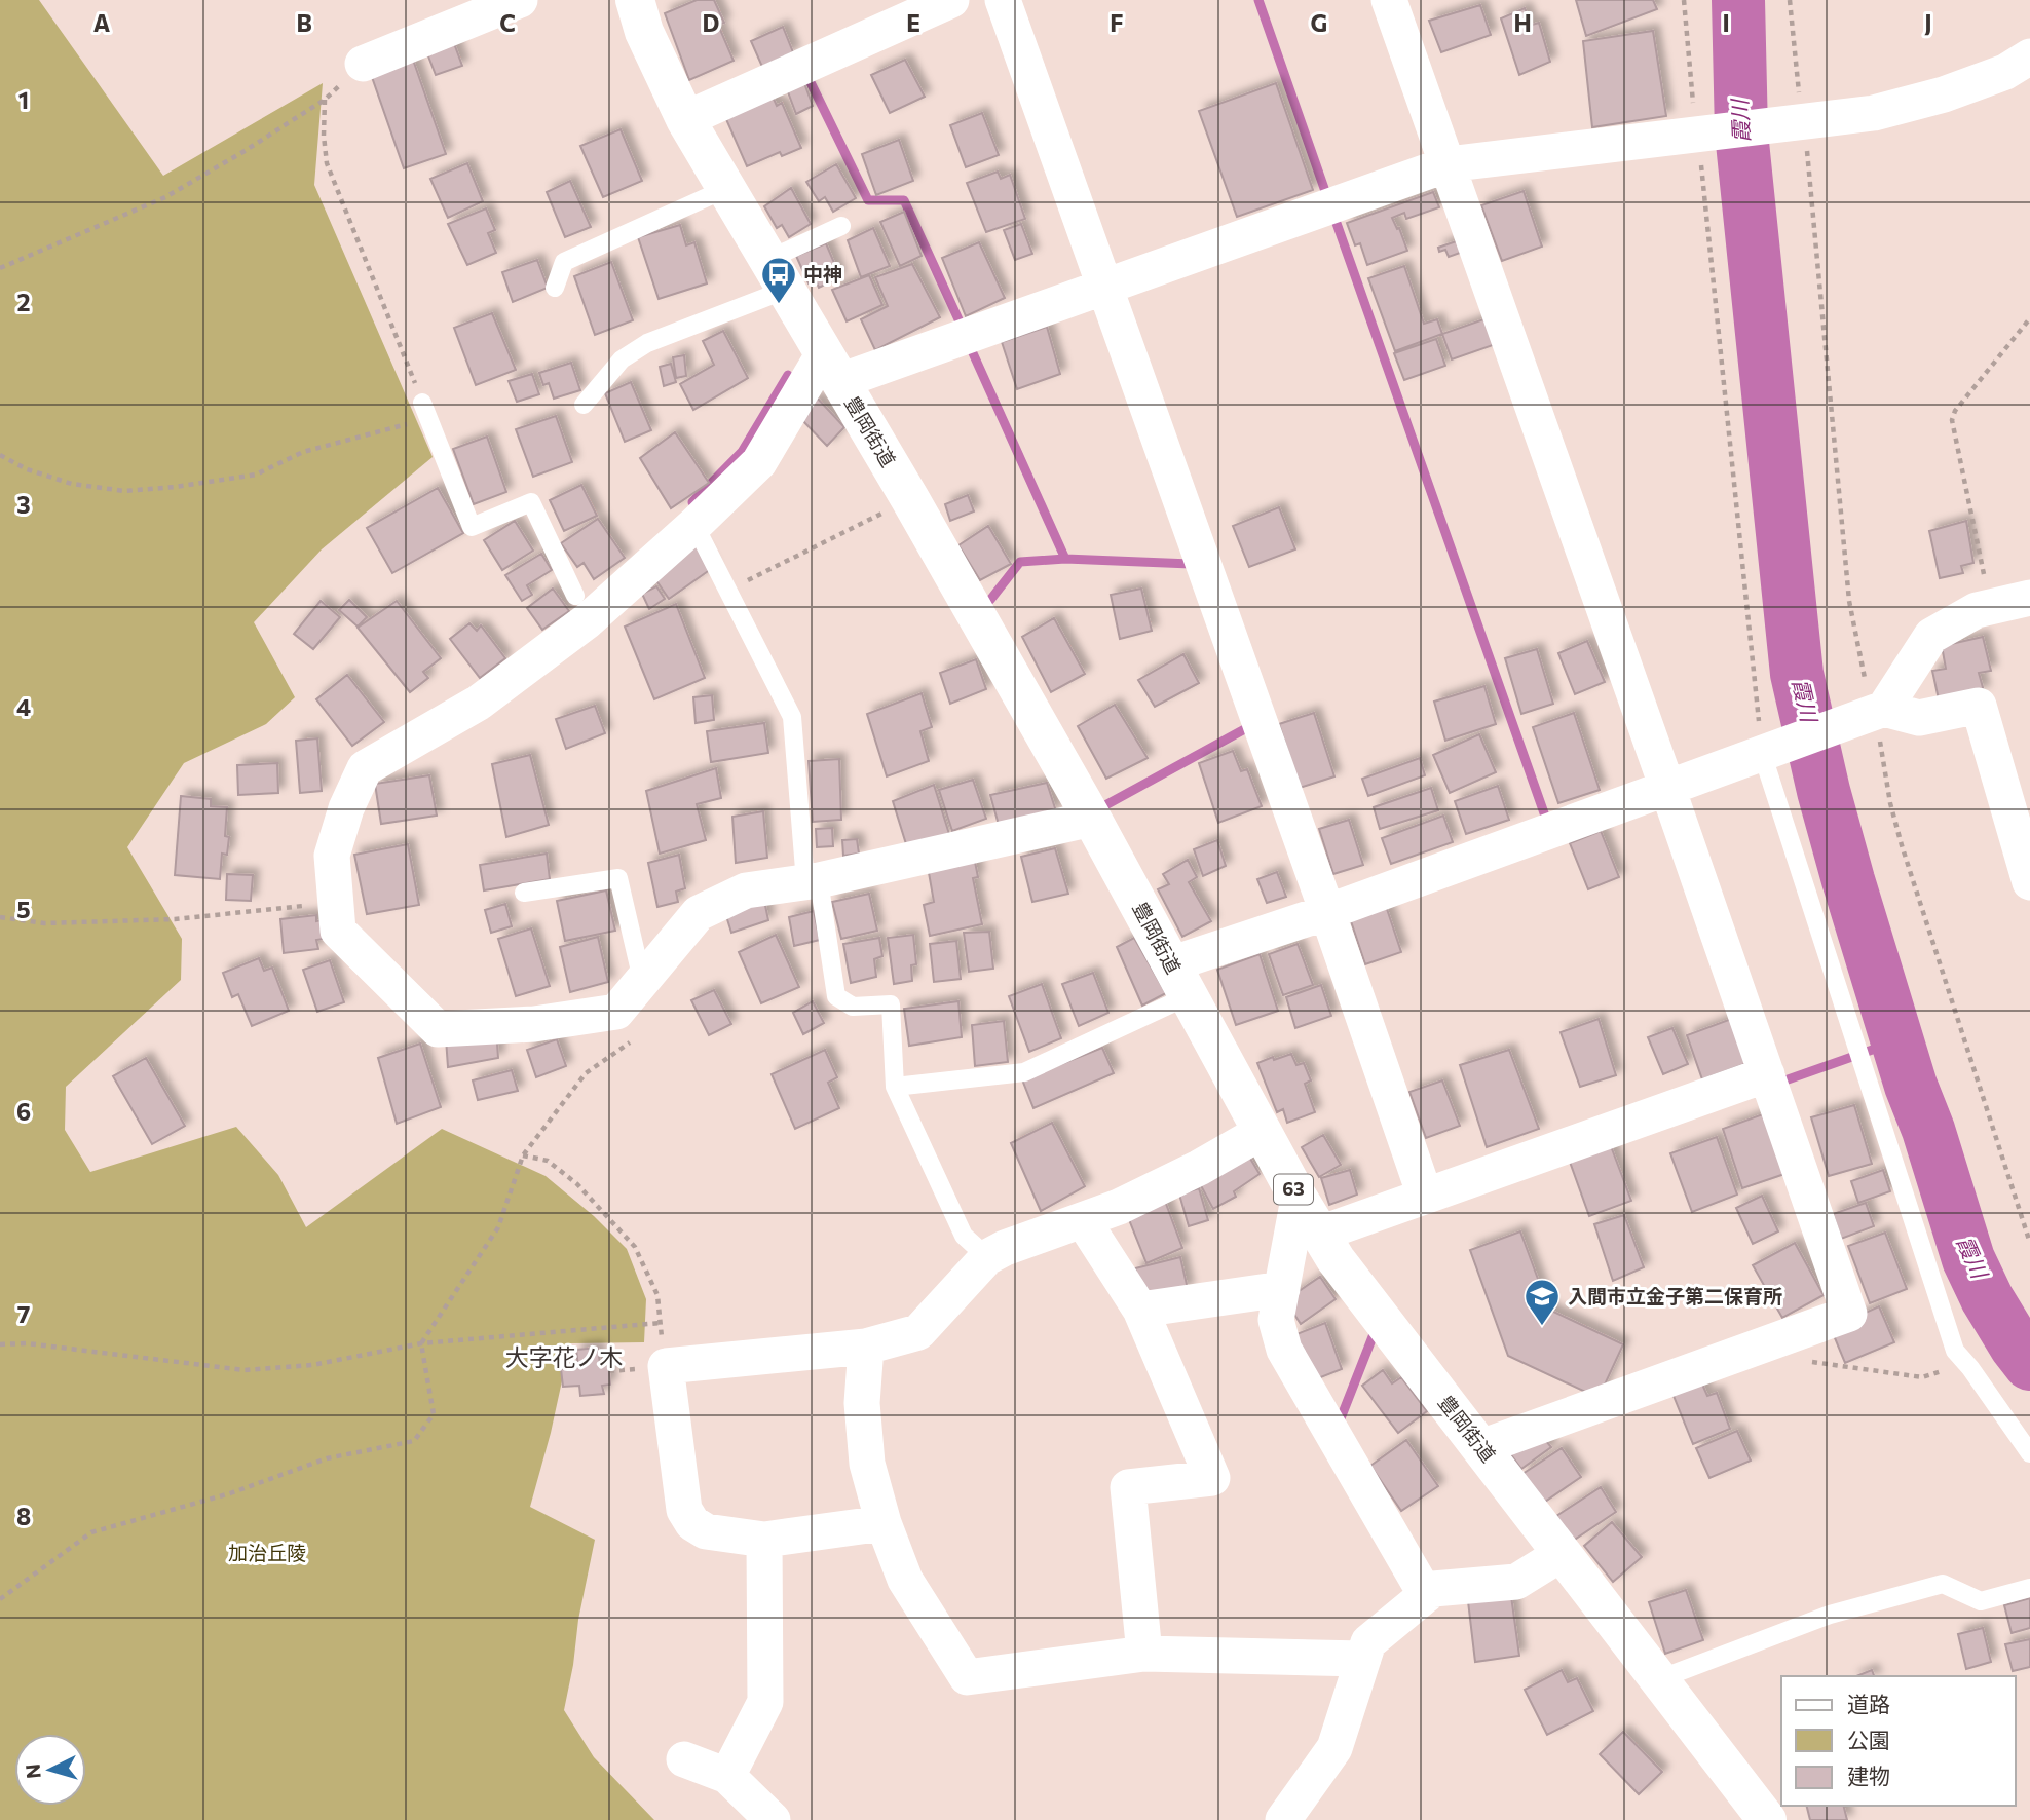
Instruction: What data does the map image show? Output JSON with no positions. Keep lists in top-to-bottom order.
{
  "streets": {
    "main road": ["豊岡街道", "63"]
  },
  "districts": ["大字花ノ木"],
  "water": ["霞川"],
  "parks": ["加治丘陵"],
  "places": {
    "bus stop": ["中神"],
    "school or university": ["入間市立金子第二保育所"]
  },
  "legend": ["道路", "公園", "建物"],
  "north": "left",
  "grid": {
    "columns": [
      "A",
      "B",
      "C",
      "D",
      "E",
      "F",
      "G",
      "H",
      "I",
      "J"
    ],
    "rows": [
      "1",
      "2",
      "3",
      "4",
      "5",
      "6",
      "7",
      "8"
    ]
  }
}
